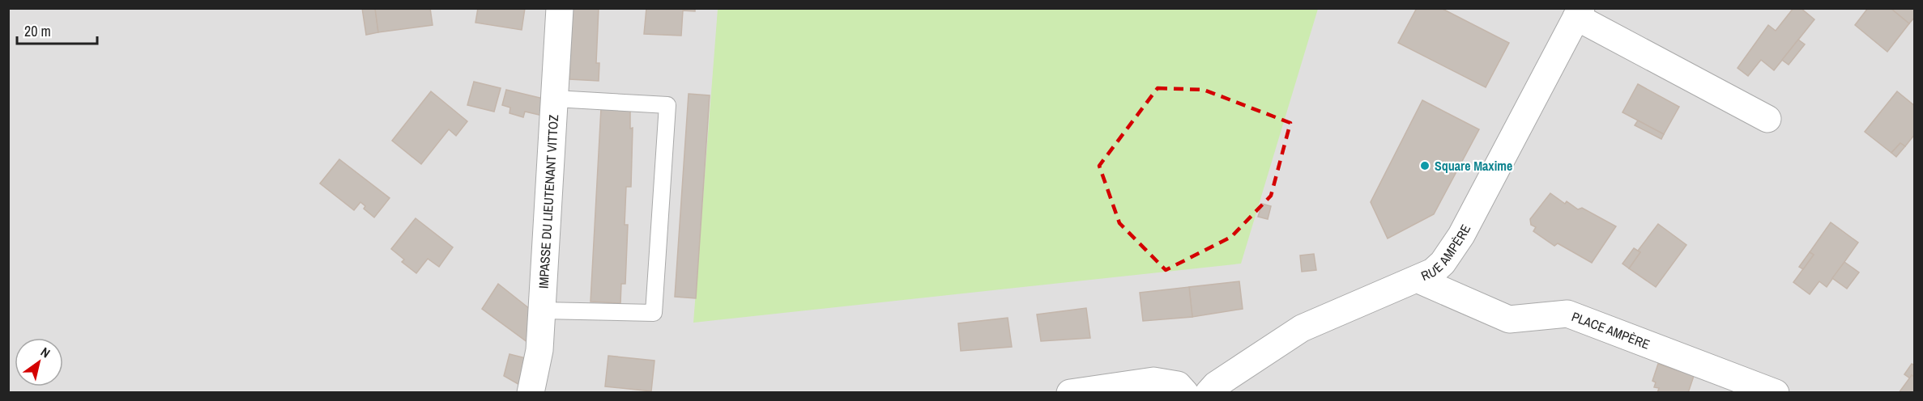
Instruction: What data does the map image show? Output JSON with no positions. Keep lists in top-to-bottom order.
{
  "streets": {
    "street": ["IMPASSE DU LIEUTENANT VITTOZ", "RUE AMPÈRE", "PLACE AMPÈRE"]
  },
  "crossings": [
    ["RUE AMPÈRE", "PLACE AMPÈRE"]
  ],
  "places": ["Square Maxime"],
  "scale_bar": "20 m",
  "north": "top right"
}
